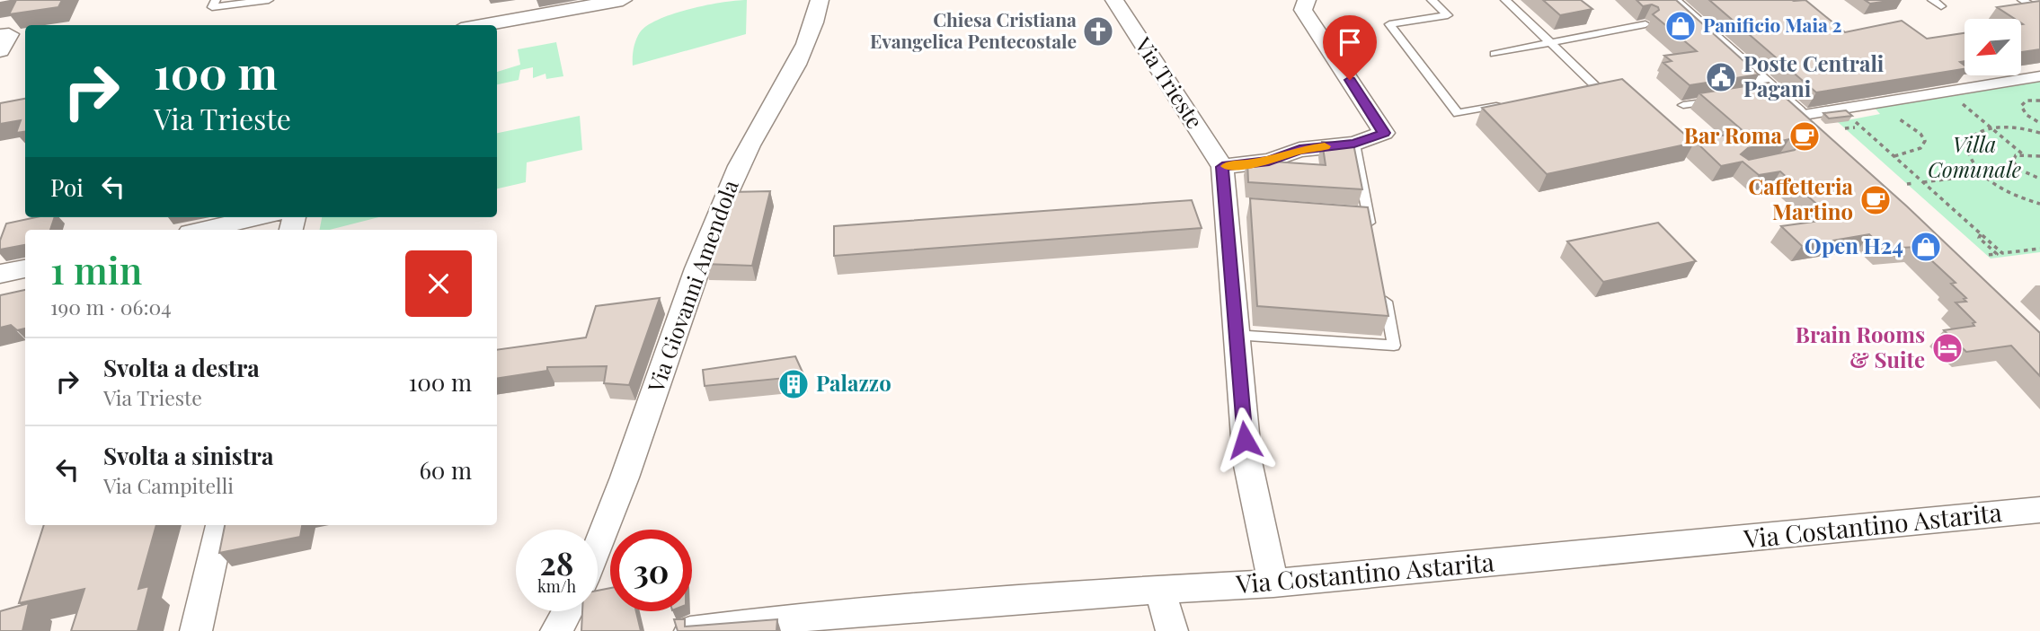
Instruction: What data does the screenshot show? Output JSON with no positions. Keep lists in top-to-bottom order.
{
  "streets": {
    "street": ["Via Trieste", "Via Giovanni Amendola", "Via Costantino Astarita"]
  },
  "crossings": [
    ["Via Trieste", "Via Costantino Astarita"]
  ],
  "parks": ["Villa Comunale"],
  "places": {
    "shop": ["Panificio Maia 2", "Open H24"],
    "church": ["Chiesa Cristiana Evangelica Pentecostale"],
    "public building": ["Poste Centrali Pagani"],
    "cafe": ["Bar Roma", "Caffetteria Martino"],
    "hotel": ["Brain Rooms & Suite"],
    "building": ["Palazzo"]
  },
  "north": "bottom left",
  "page": {
    "turn": ["100 m", "Via Trieste"],
    "then": "Poi",
    "heading": ["1 min", "190 m · 06:04"],
    "list": [
      {
        "name": "Svolta a destra",
        "note": "Via Trieste",
        "value": "100 m"
      },
      {
        "name": "Svolta a sinistra",
        "note": "Via Campitelli",
        "value": "60 m"
      }
    ],
    "speed": "28 km/h",
    "limit": "30"
  }
}
